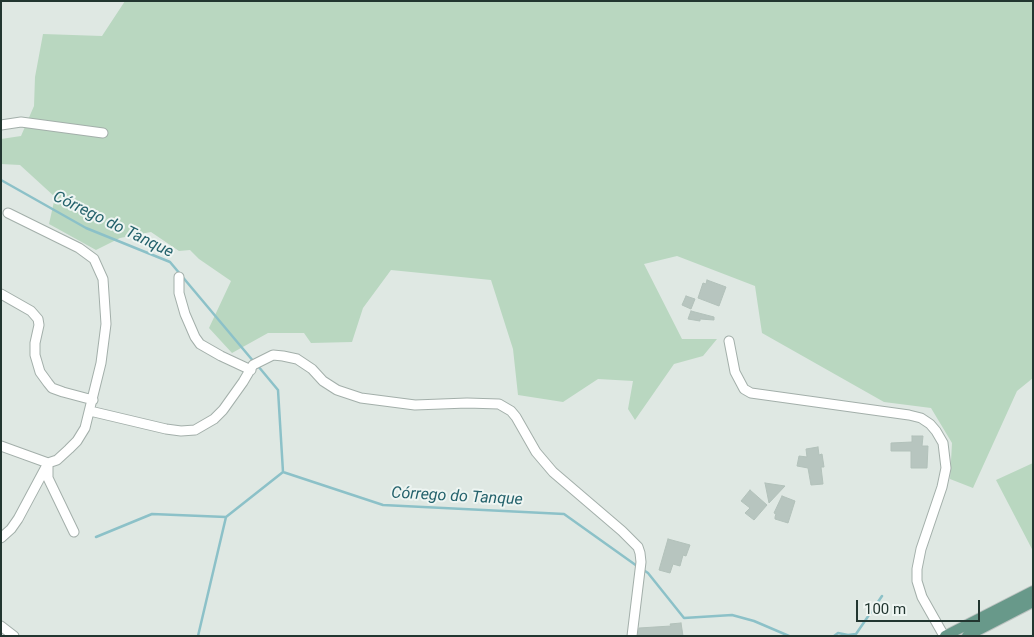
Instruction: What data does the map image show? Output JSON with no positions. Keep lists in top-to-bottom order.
{
  "water": ["Córrego do Tanque"],
  "scale_bar": "100 m"
}
